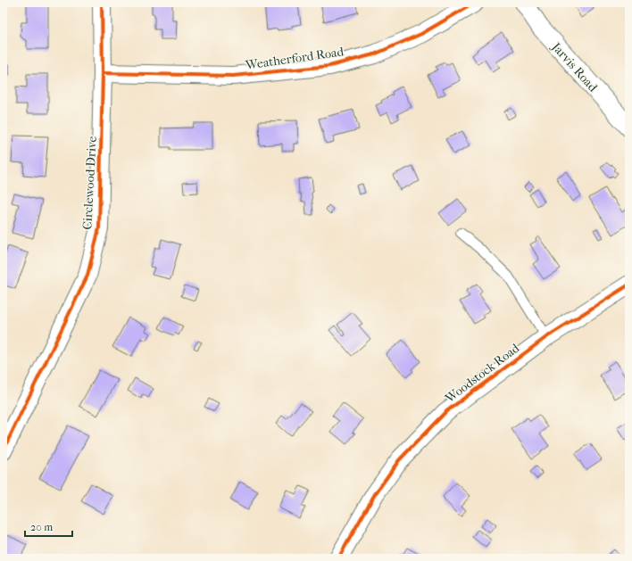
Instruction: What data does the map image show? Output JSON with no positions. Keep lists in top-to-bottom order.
{
  "streets": {
    "street": [
      "Weatherford Road",
      "Jarvis Road",
      "Circlewood Drive",
      "Woodstock Road"
    ]
  },
  "crossings": [
    ["Weatherford Road", "Circlewood Drive"]
  ],
  "scale_bar": "20 m"
}
